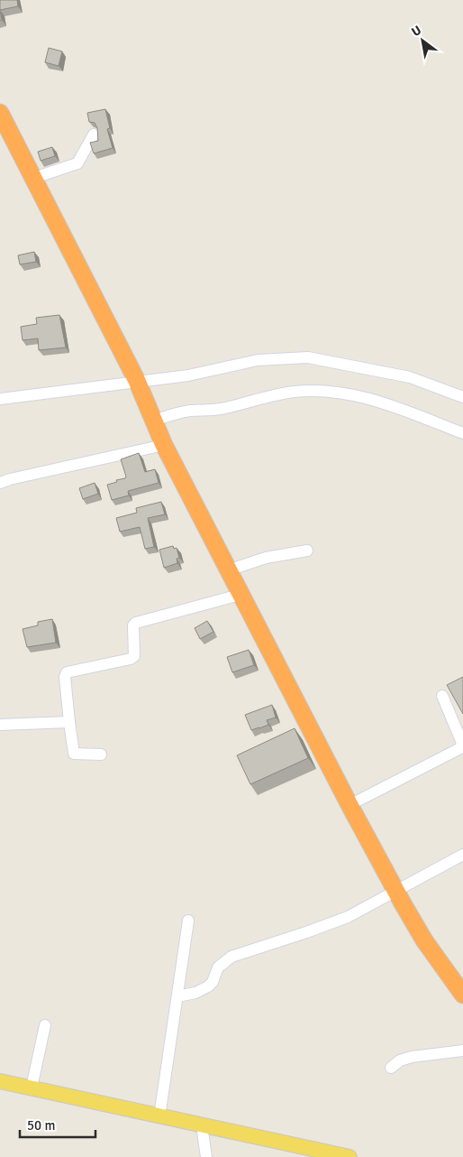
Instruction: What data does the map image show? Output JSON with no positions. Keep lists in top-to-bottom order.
{
  "scale_bar": "50 m",
  "north": "top left"
}
